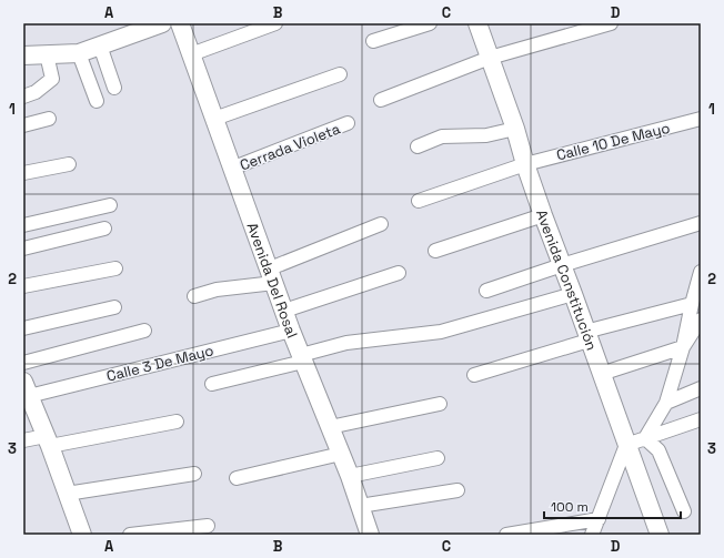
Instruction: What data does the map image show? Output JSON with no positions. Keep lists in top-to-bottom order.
{
  "streets": {
    "main road": ["Avenida Del Rosal", "Avenida Constitución"],
    "street": ["Calle 10 De Mayo", "Cerrada Violeta", "Calle 3 De Mayo"]
  },
  "crossings": [
    ["Calle 10 De Mayo", "Avenida Constitución"],
    ["Cerrada Violeta", "Avenida Del Rosal"],
    ["Avenida Del Rosal", "Calle 3 De Mayo"]
  ],
  "scale_bar": "100 m",
  "grid": {
    "columns": [
      "A",
      "B",
      "C",
      "D"
    ],
    "rows": ["1", "2", "3"]
  }
}
